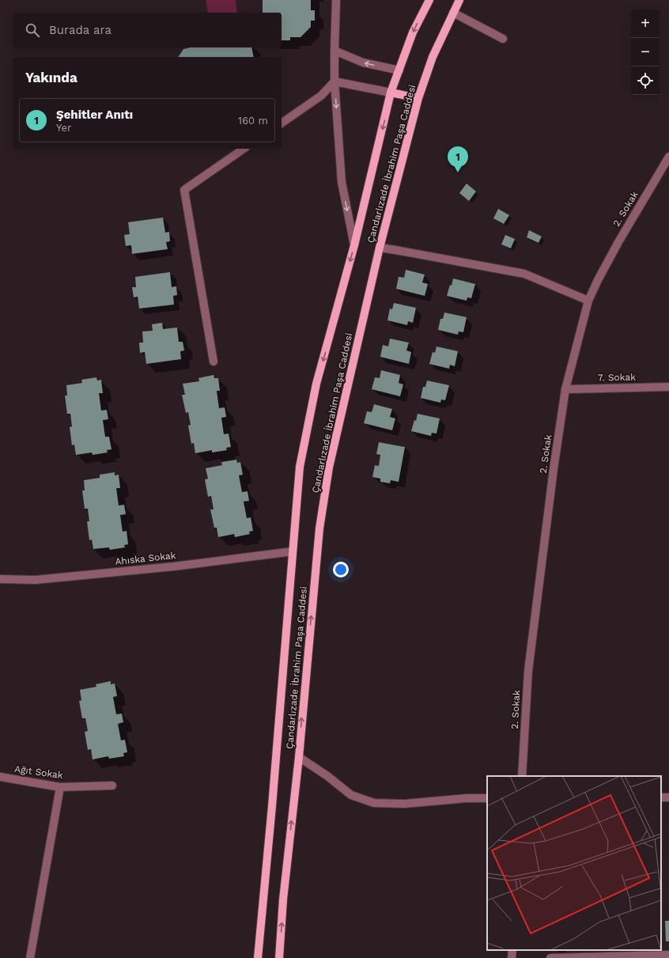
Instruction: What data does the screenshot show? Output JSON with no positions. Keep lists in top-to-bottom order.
{
  "streets": {
    "main road": ["Çandarlızade İbrahim Paşa Caddesi"],
    "street": [
      "2. Sokak",
      "7. Sokak",
      "Ahıska Sokak",
      "Ağıt Sokak"
    ]
  },
  "crossings": [
    ["Çandarlızade İbrahim Paşa Caddesi", "Ahıska Sokak"],
    ["2. Sokak", "7. Sokak"]
  ],
  "page": {
    "map_buttons": ["+", "−"],
    "search": "Burada ara",
    "heading": "Yakında",
    "list": [
      {
        "mark": "1",
        "name": "Şehitler Anıtı",
        "note": "Yer",
        "value": "160 m"
      }
    ],
    "pins": "1"
  }
}
